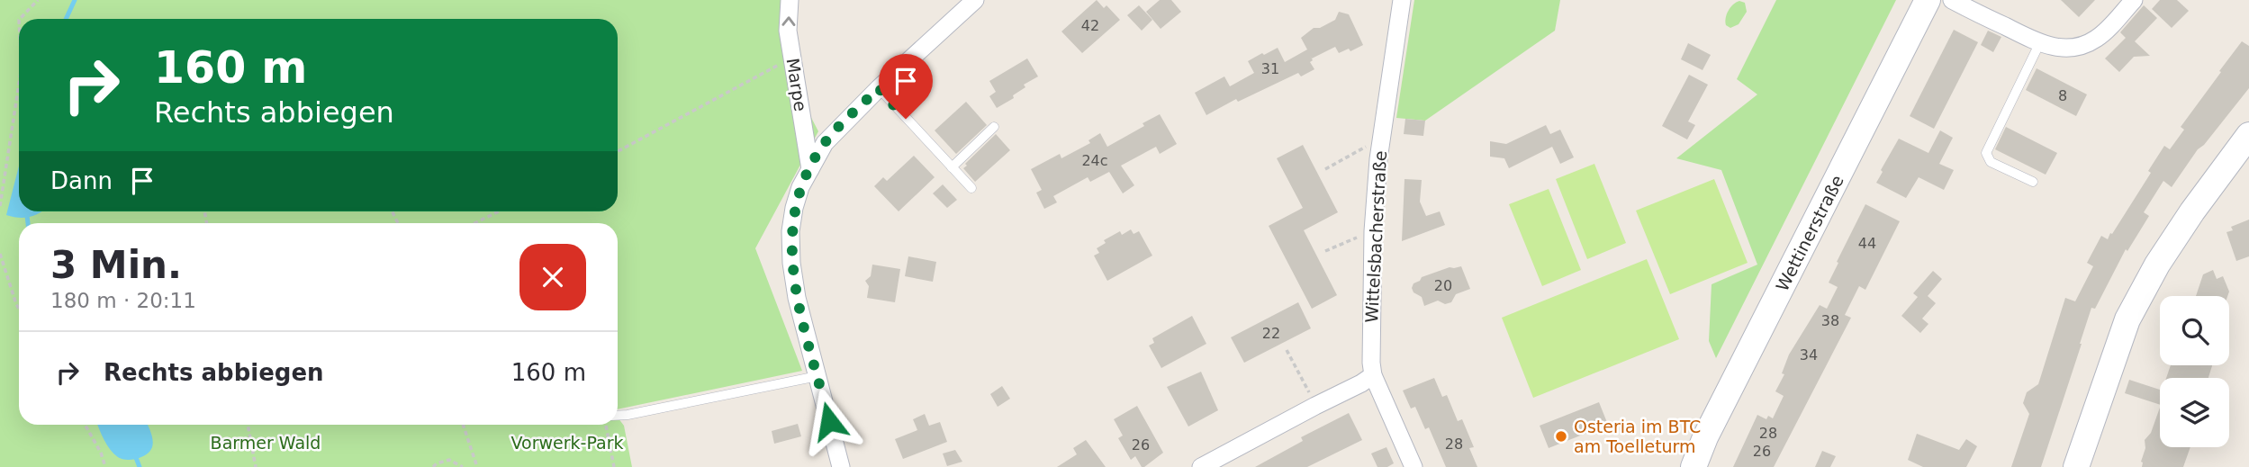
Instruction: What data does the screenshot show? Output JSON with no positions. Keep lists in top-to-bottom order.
{
  "streets": {
    "street": ["Marpe", "Wettinerstraße", "Wittelsbacherstraße"]
  },
  "parks": ["Barmer Wald", "Vorwerk-Park"],
  "places": ["Osteria im BTC am Toelleturm"],
  "house_numbers": [
    "42",
    "31",
    "8",
    "24c",
    "44",
    "20",
    "38",
    "22",
    "34",
    "28",
    "28",
    "26",
    "26"
  ],
  "page": {
    "turn": ["160 m", "Rechts abbiegen"],
    "then": "Dann",
    "heading": ["3 Min.", "180 m · 20:11"],
    "list": [
      {
        "name": "Rechts abbiegen",
        "value": "160 m"
      }
    ]
  }
}
